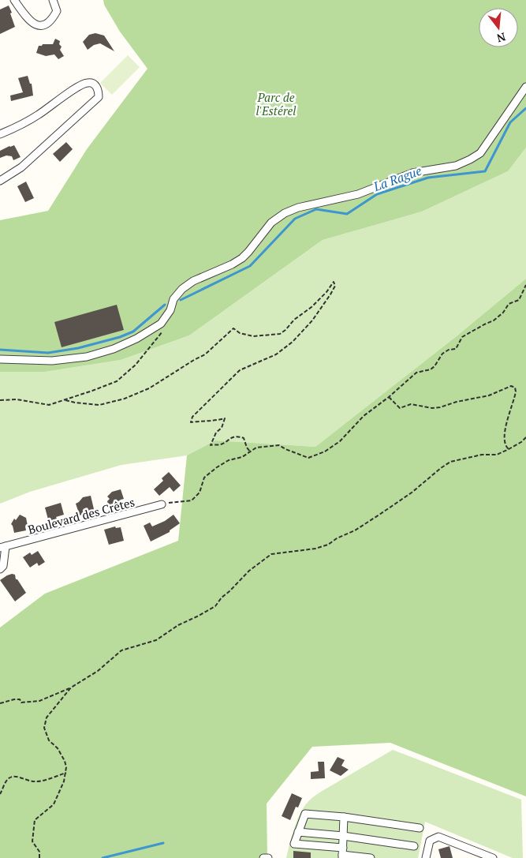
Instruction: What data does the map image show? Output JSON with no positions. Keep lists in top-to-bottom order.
{
  "streets": {
    "street": ["Boulevard des Crêtes"]
  },
  "water": ["La Rague"],
  "parks": ["Parc de l'Estérel"],
  "north": "bottom"
}
